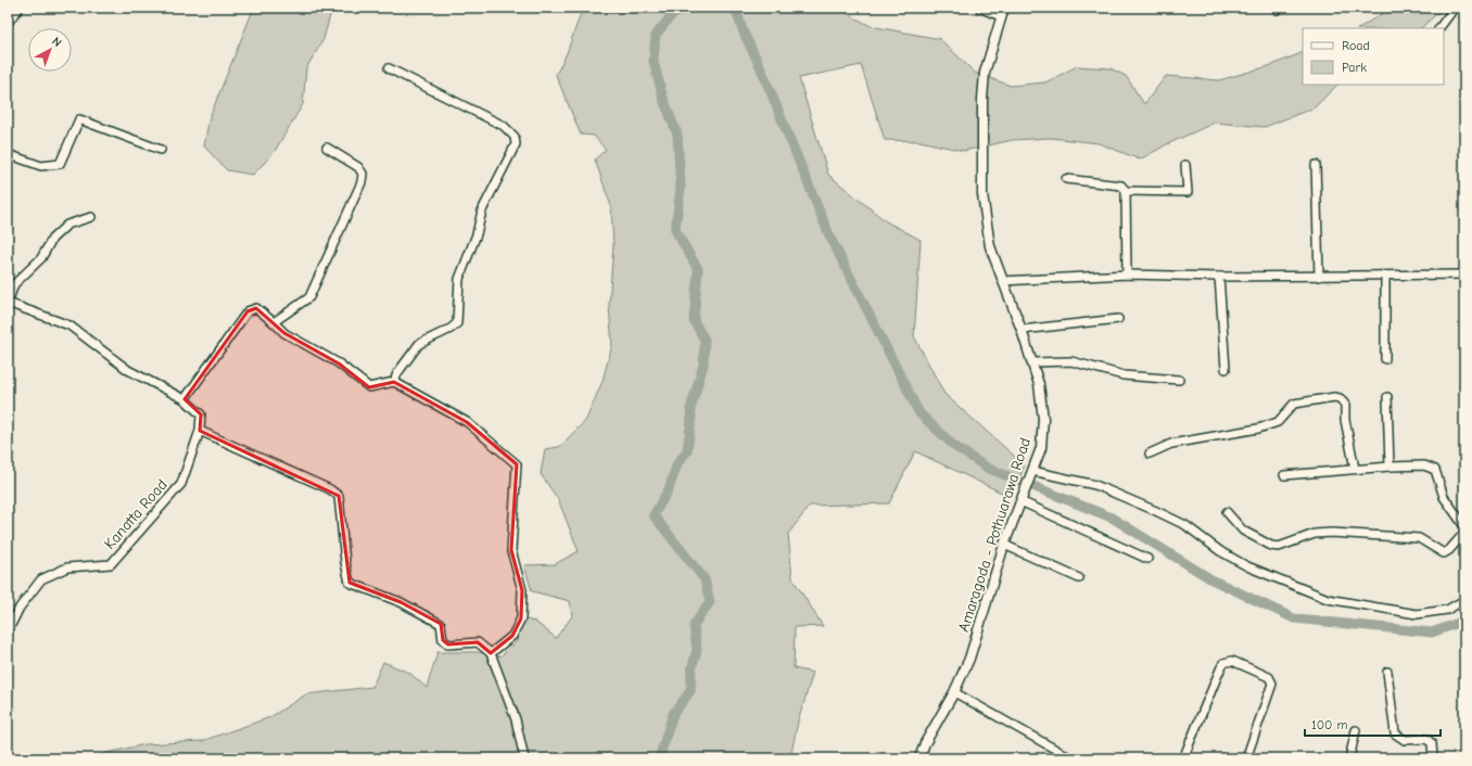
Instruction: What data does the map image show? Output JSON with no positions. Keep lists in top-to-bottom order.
{
  "streets": {
    "street": ["Kanatta Road", "Amaragoda - Pothuarawa Road"]
  },
  "legend": ["Road", "Park"],
  "scale_bar": "100 m",
  "north": "top right"
}
